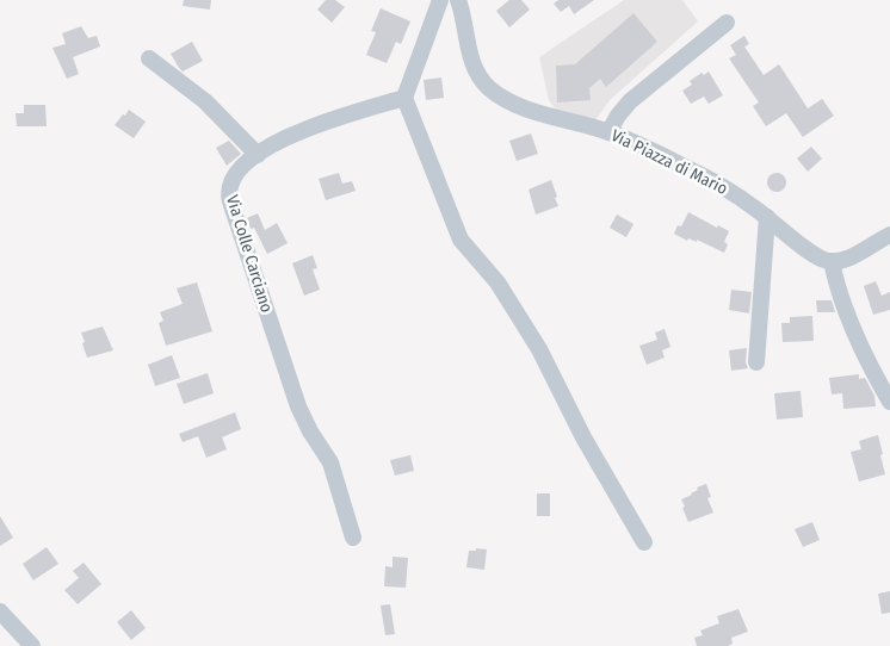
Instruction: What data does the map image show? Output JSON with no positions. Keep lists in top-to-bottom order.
{
  "streets": {
    "street": ["Via Piazza di Mario", "Via Colle Carciano"]
  }
}
